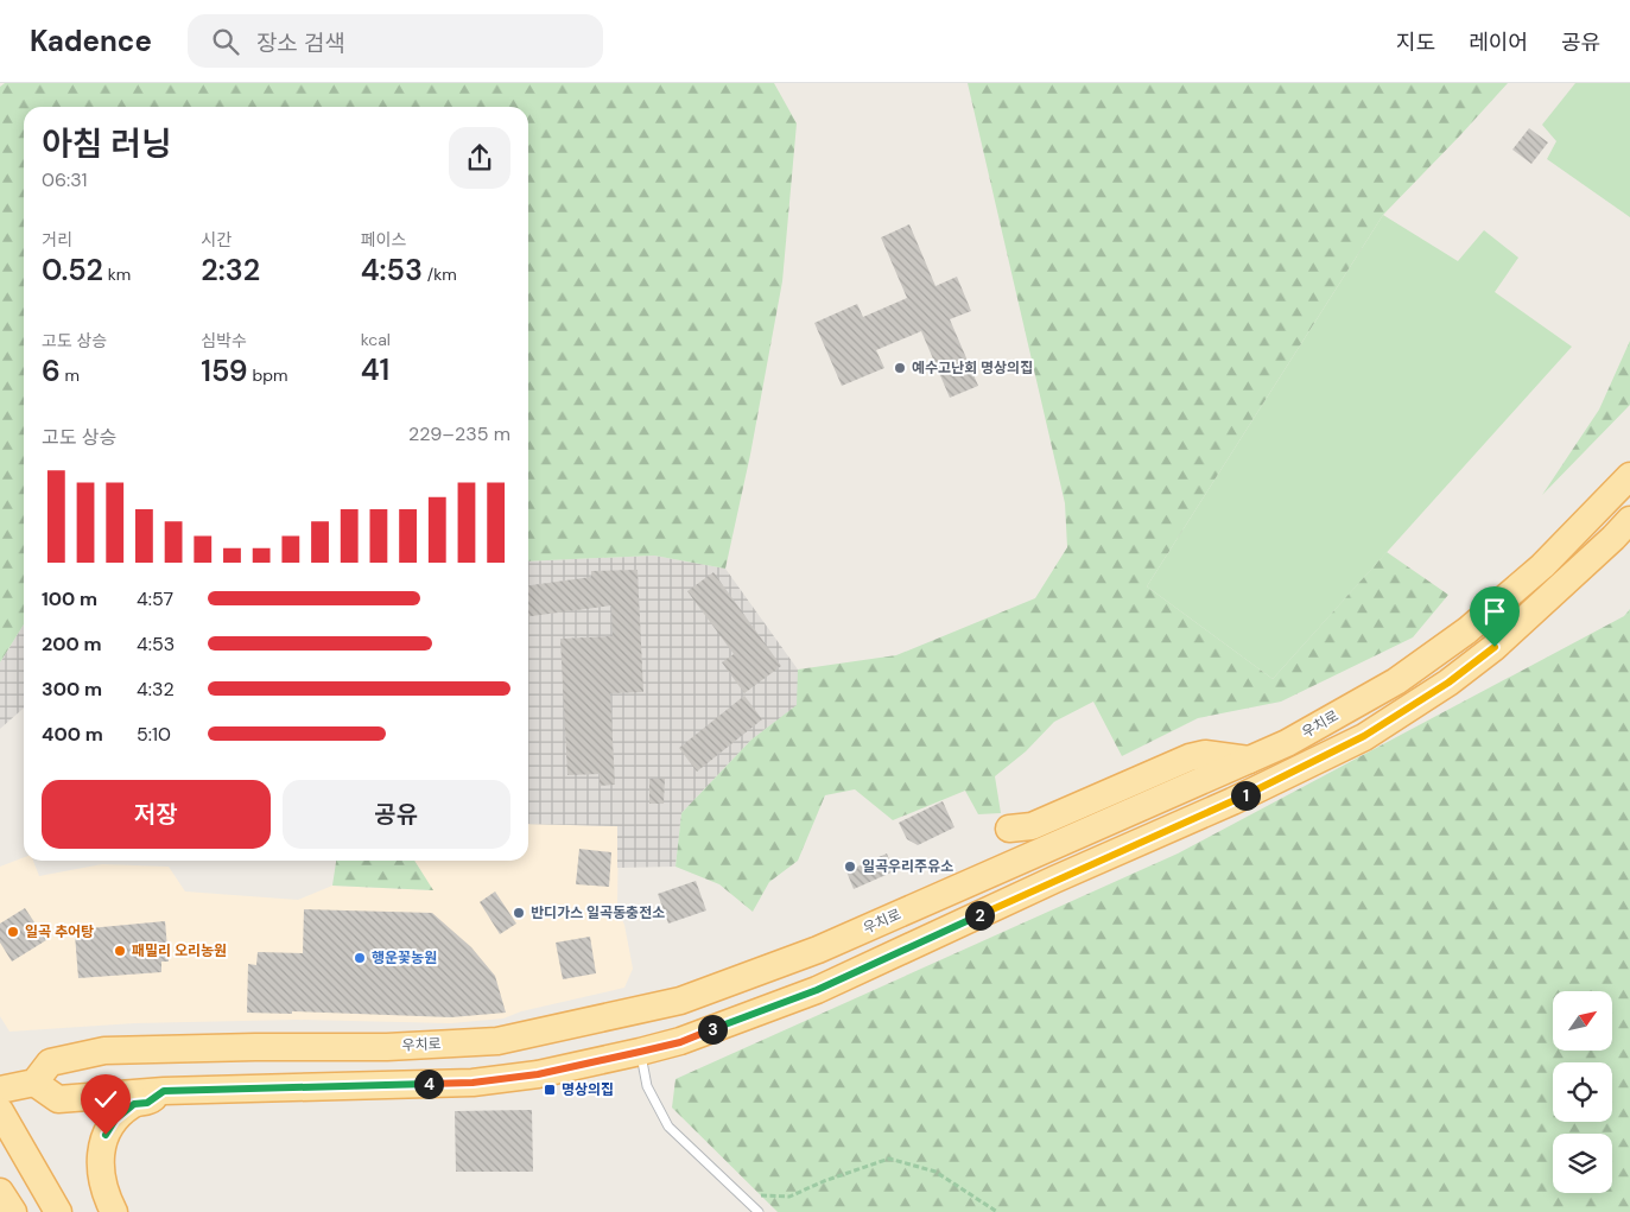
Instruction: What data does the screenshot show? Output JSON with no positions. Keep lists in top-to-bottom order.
{
  "streets": {
    "main road": ["우치로"]
  },
  "places": {
    "other": [
      "예수고난회 명상의집",
      "일곡우리주유소",
      "반디가스 일곡동충전소",
      "일곡 추어탕",
      "패밀리 오리농원",
      "행운꽃농원"
    ],
    "transit": ["명상의집"]
  },
  "north": "top right",
  "page": {
    "header": "Kadence",
    "search": "장소 검색",
    "nav": ["지도", "레이어", "공유"],
    "heading": ["아침 러닝", "06:31"],
    "stats": [
      ["거리", "0.52 km"],
      ["시간", "2:32"],
      ["페이스", "4:53 /km"],
      ["고도 상승", "6 m"],
      ["심박수", "159 bpm"],
      ["kcal", "41"]
    ],
    "chart": ["고도 상승", "229–235 m"],
    "list": [
      {
        "name": "100 m",
        "note": "4:57"
      },
      {
        "name": "200 m",
        "note": "4:53"
      },
      {
        "name": "300 m",
        "note": "4:32"
      },
      {
        "name": "400 m",
        "note": "5:10"
      }
    ],
    "buttons": ["저장", "공유"],
    "pins": [
      "1",
      "2",
      "3",
      "4"
    ]
  }
}
